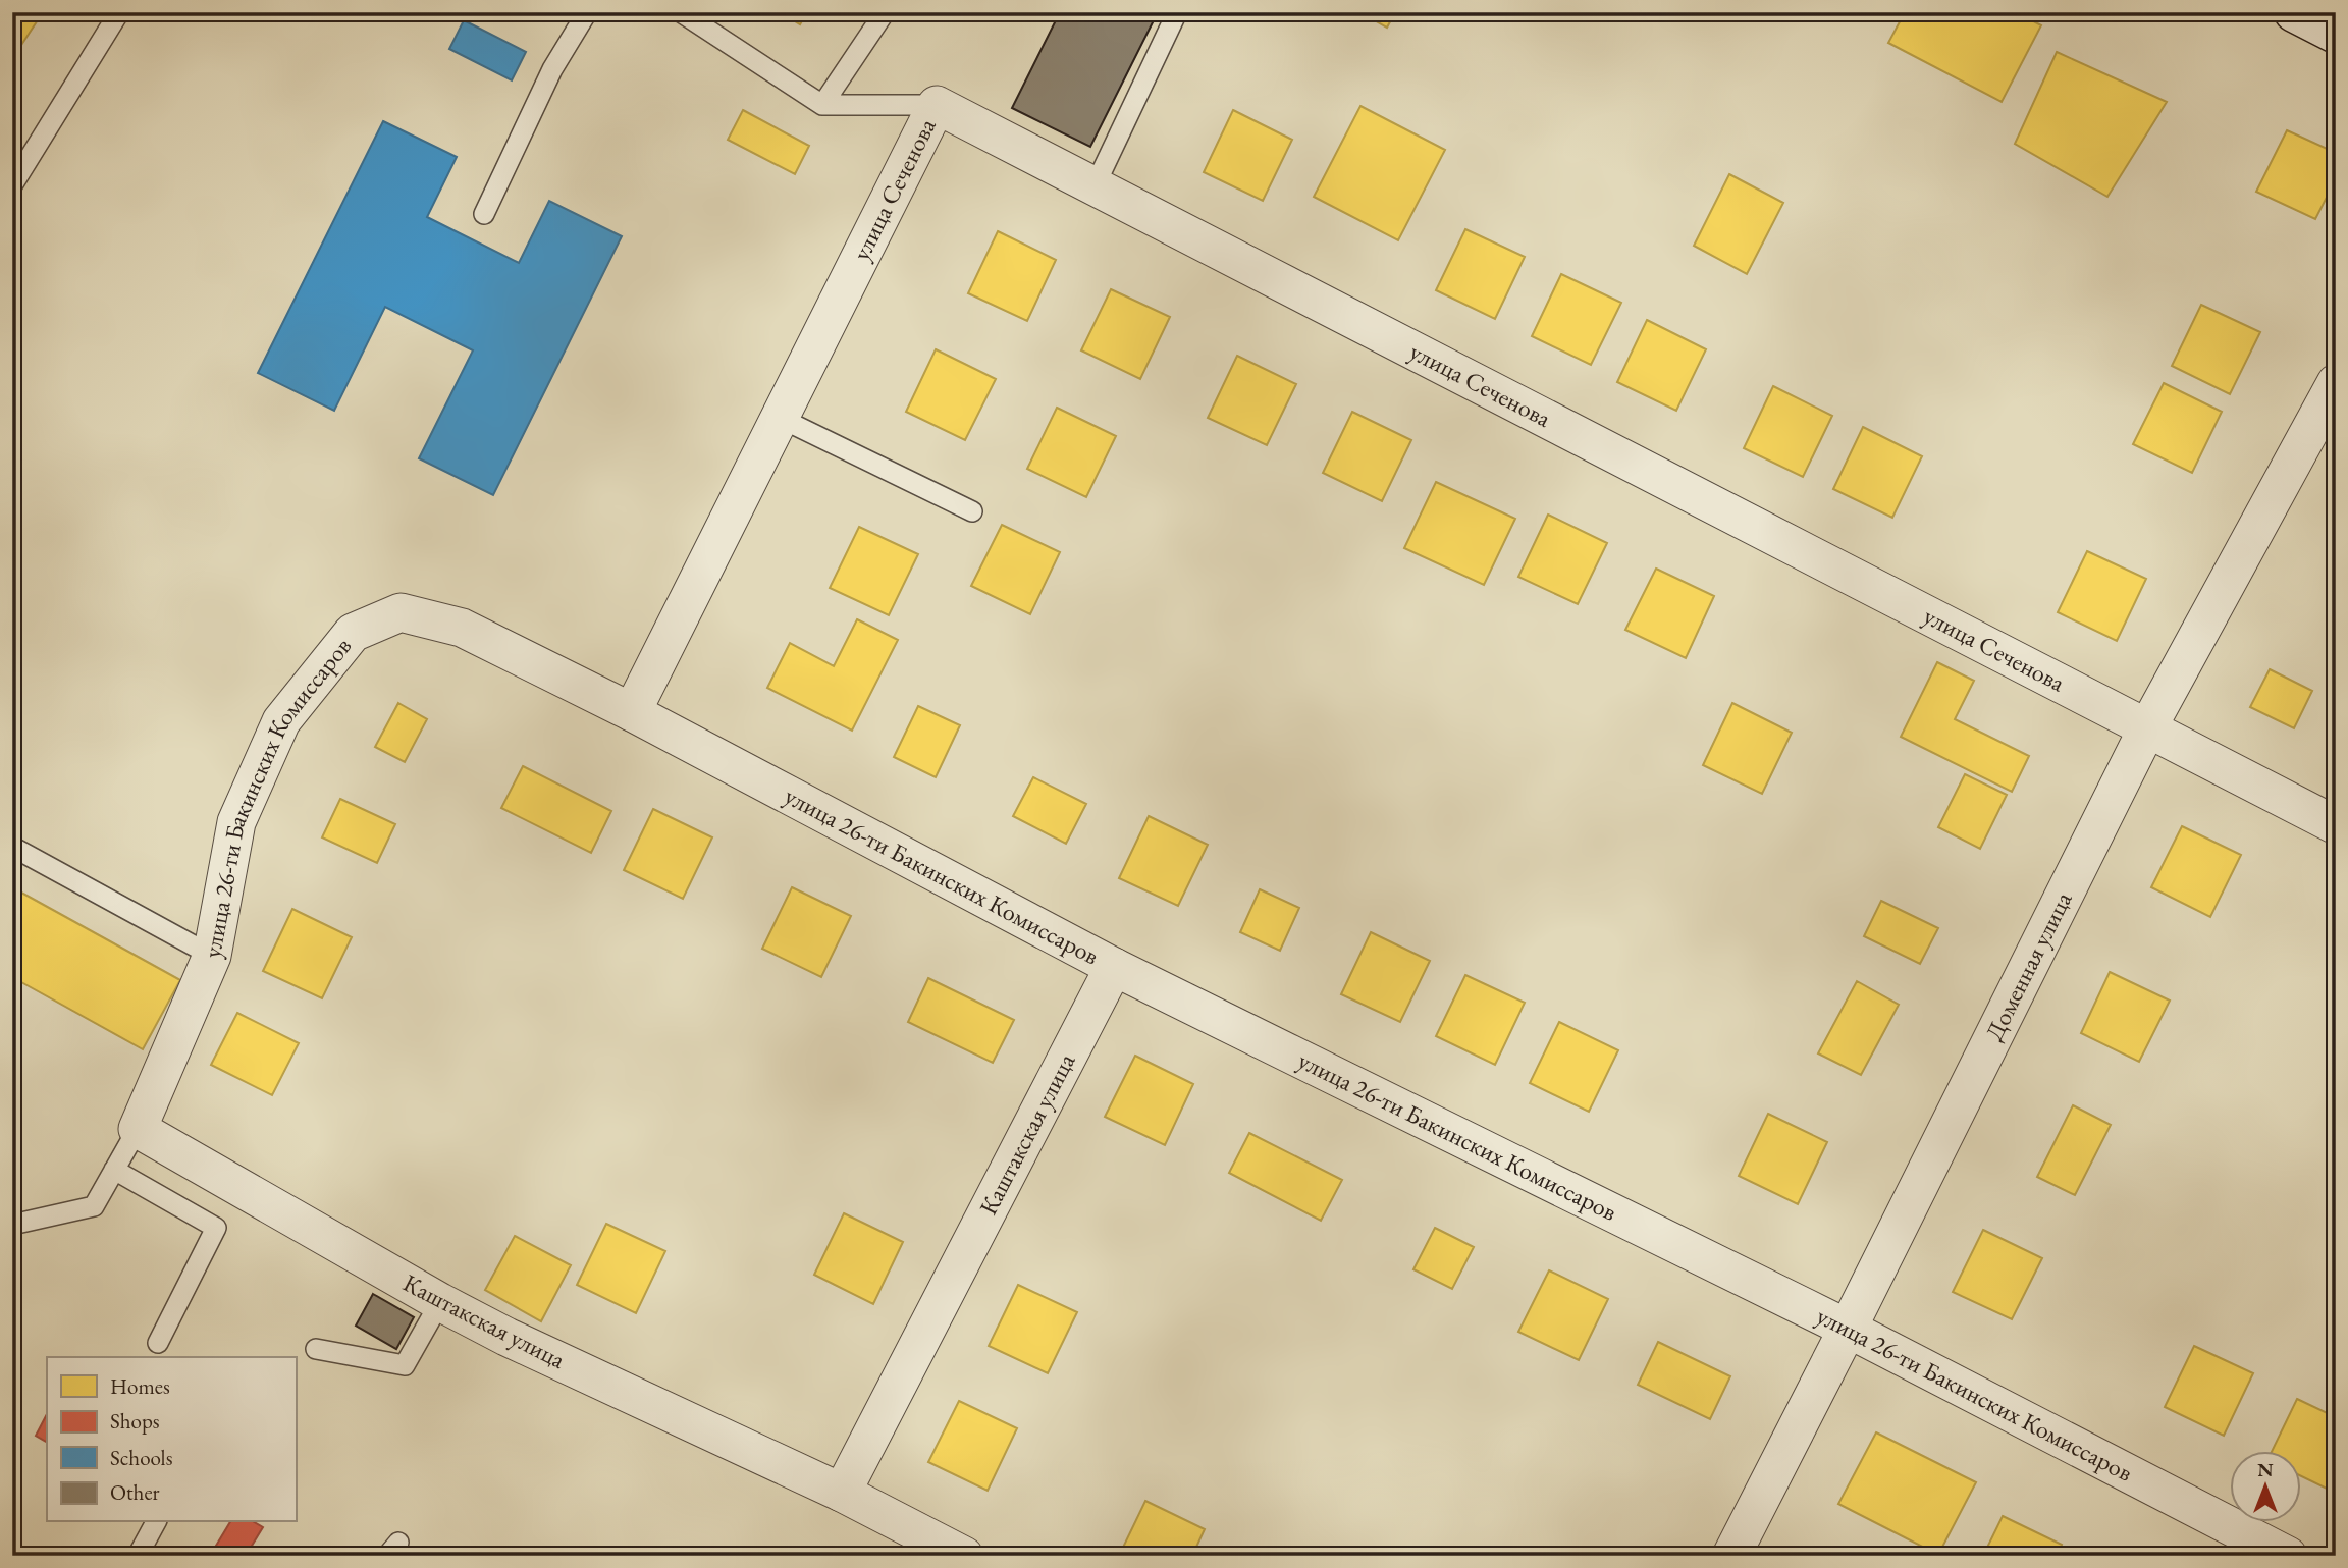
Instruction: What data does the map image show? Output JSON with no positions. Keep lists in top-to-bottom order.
{
  "streets": {
    "street": [
      "улица Сеченова",
      "улица 26-ти Бакинских Комиссаров",
      "Доменная улица",
      "Каштакская улица"
    ]
  },
  "crossings": [
    ["улица Сеченова", "Доменная улица"],
    ["улица 26-ти Бакинских Комиссаров", "Доменная улица"],
    ["улица 26-ти Бакинских Комиссаров", "Каштакская улица"]
  ],
  "legend": [
    "Homes",
    "Shops",
    "Schools",
    "Other"
  ],
  "north": "top"
}
